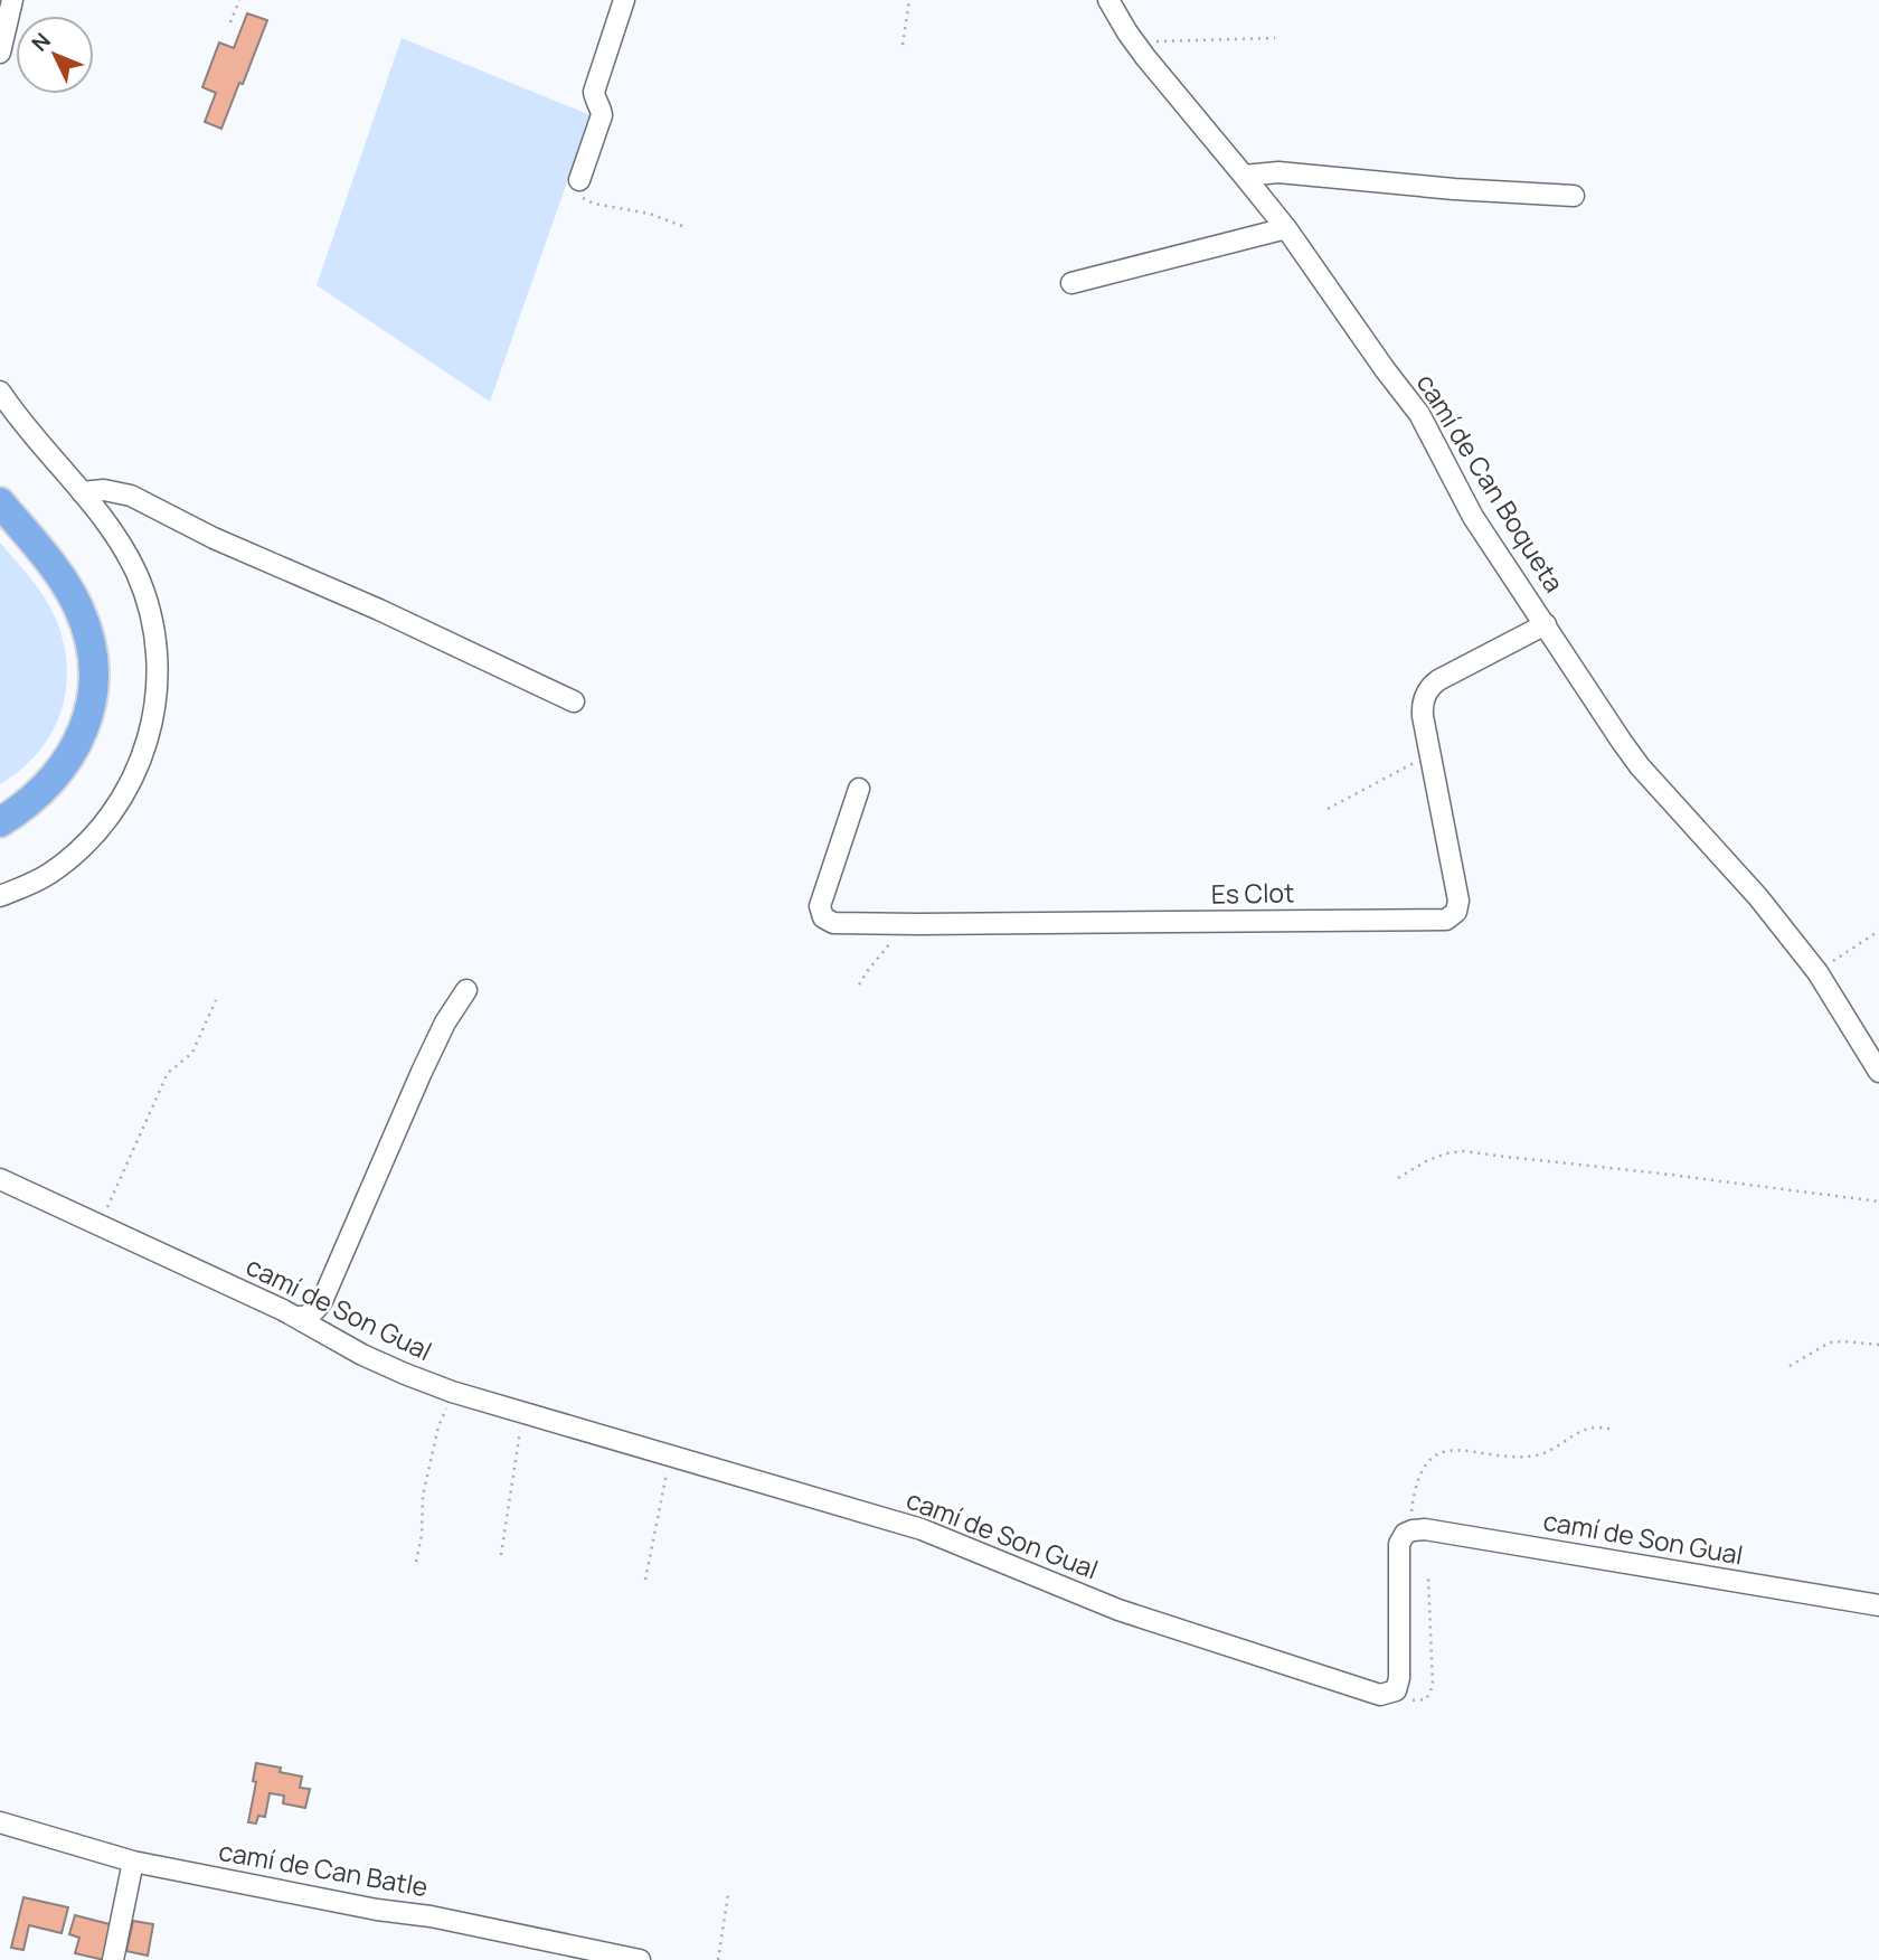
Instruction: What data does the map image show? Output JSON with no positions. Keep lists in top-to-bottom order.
{
  "streets": {
    "street": [
      "camí de Can Boqueta",
      "Es Clot",
      "camí de Son Gual",
      "camí de Can Batle"
    ]
  },
  "crossings": [
    ["camí de Can Boqueta", "Es Clot"]
  ],
  "north": "top left"
}
